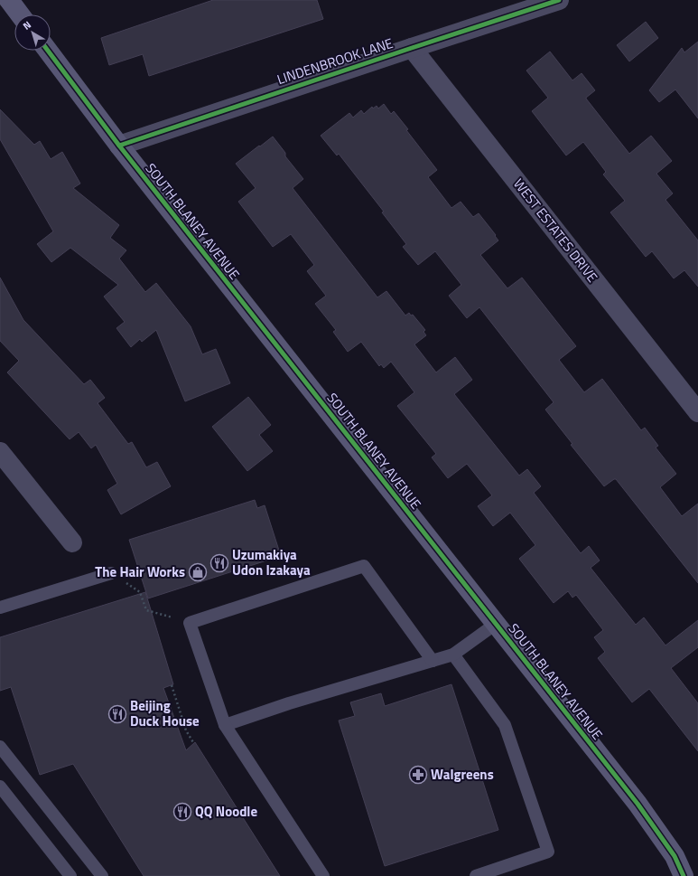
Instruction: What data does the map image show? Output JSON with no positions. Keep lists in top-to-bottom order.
{
  "streets": {
    "street": ["LINDENBROOK LANE", "SOUTH BLANEY AVENUE", "WEST ESTATES DRIVE"]
  },
  "crossings": [
    ["LINDENBROOK LANE", "SOUTH BLANEY AVENUE"],
    ["LINDENBROOK LANE", "WEST ESTATES DRIVE"]
  ],
  "places": {
    "restaurant": ["Uzumakiya Udon Izakaya", "Beijing Duck House", "QQ Noodle"],
    "shop": ["The Hair Works"],
    "pharmacy": ["Walgreens"]
  },
  "north": "top left"
}
